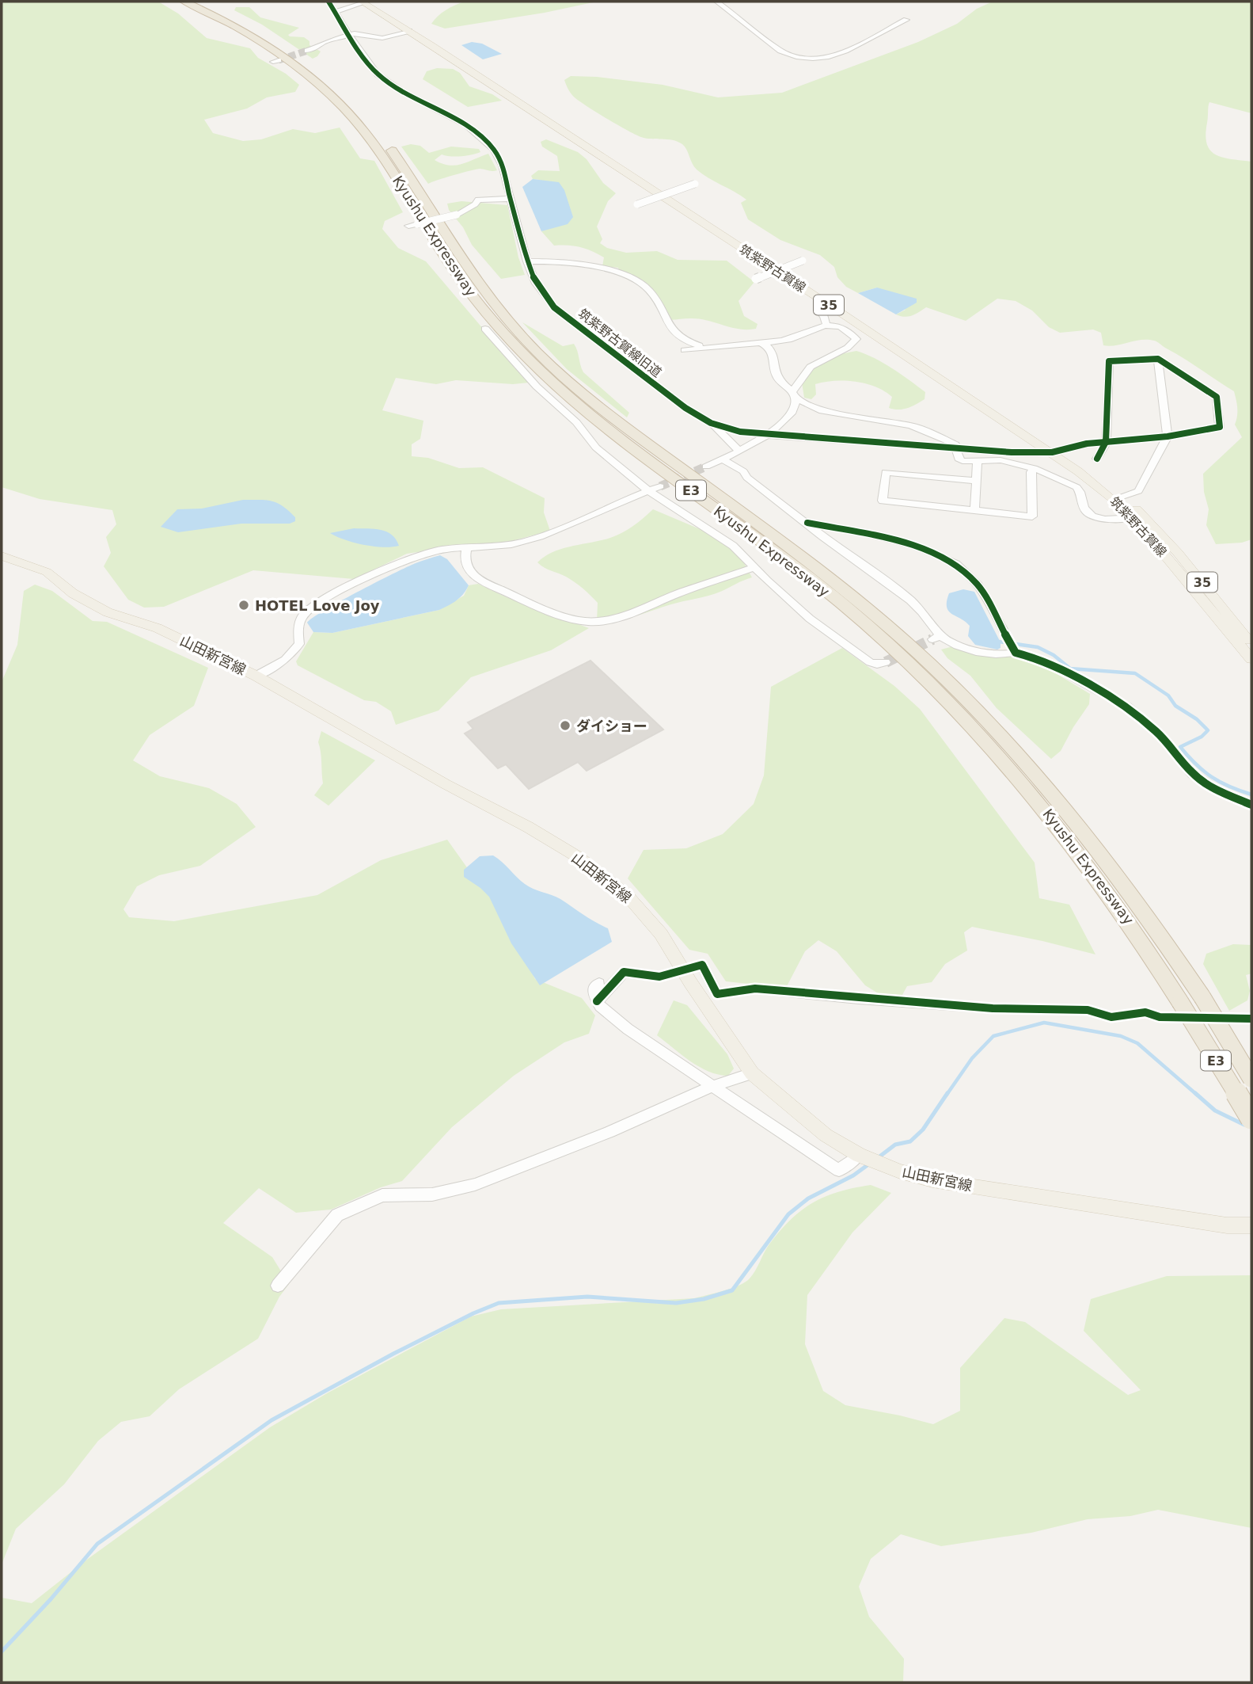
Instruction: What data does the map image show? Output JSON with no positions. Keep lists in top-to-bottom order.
{
  "streets": {
    "highway": ["Kyushu Expressway", "E3"],
    "main road": ["筑紫野古賀線", "35", "山田新宮線"],
    "street": ["筑紫野古賀線旧道"]
  },
  "crossings": [
    ["筑紫野古賀線", "筑紫野古賀線旧道"]
  ],
  "places": ["HOTEL Love Joy", "ダイショー"]
}
